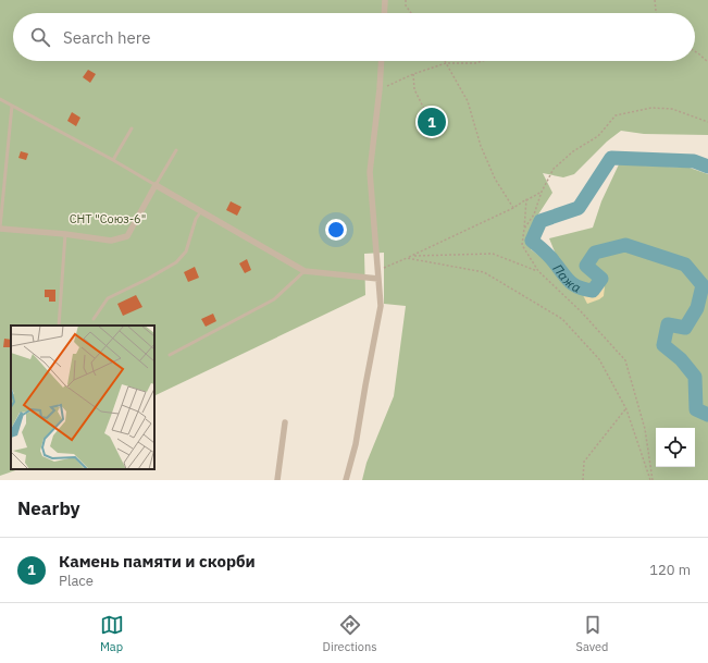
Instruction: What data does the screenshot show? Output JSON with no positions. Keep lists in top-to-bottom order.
{
  "water": ["Пажа"],
  "parks": ["СНТ \"Союз-6\""],
  "page": {
    "search": "Search here",
    "pins": "1",
    "heading": "Nearby",
    "list": [
      {
        "mark": "1",
        "name": "Камень памяти и скорби",
        "note": "Place",
        "value": "120 m"
      }
    ],
    "nav": ["Map", "Directions", "Saved"]
  }
}
